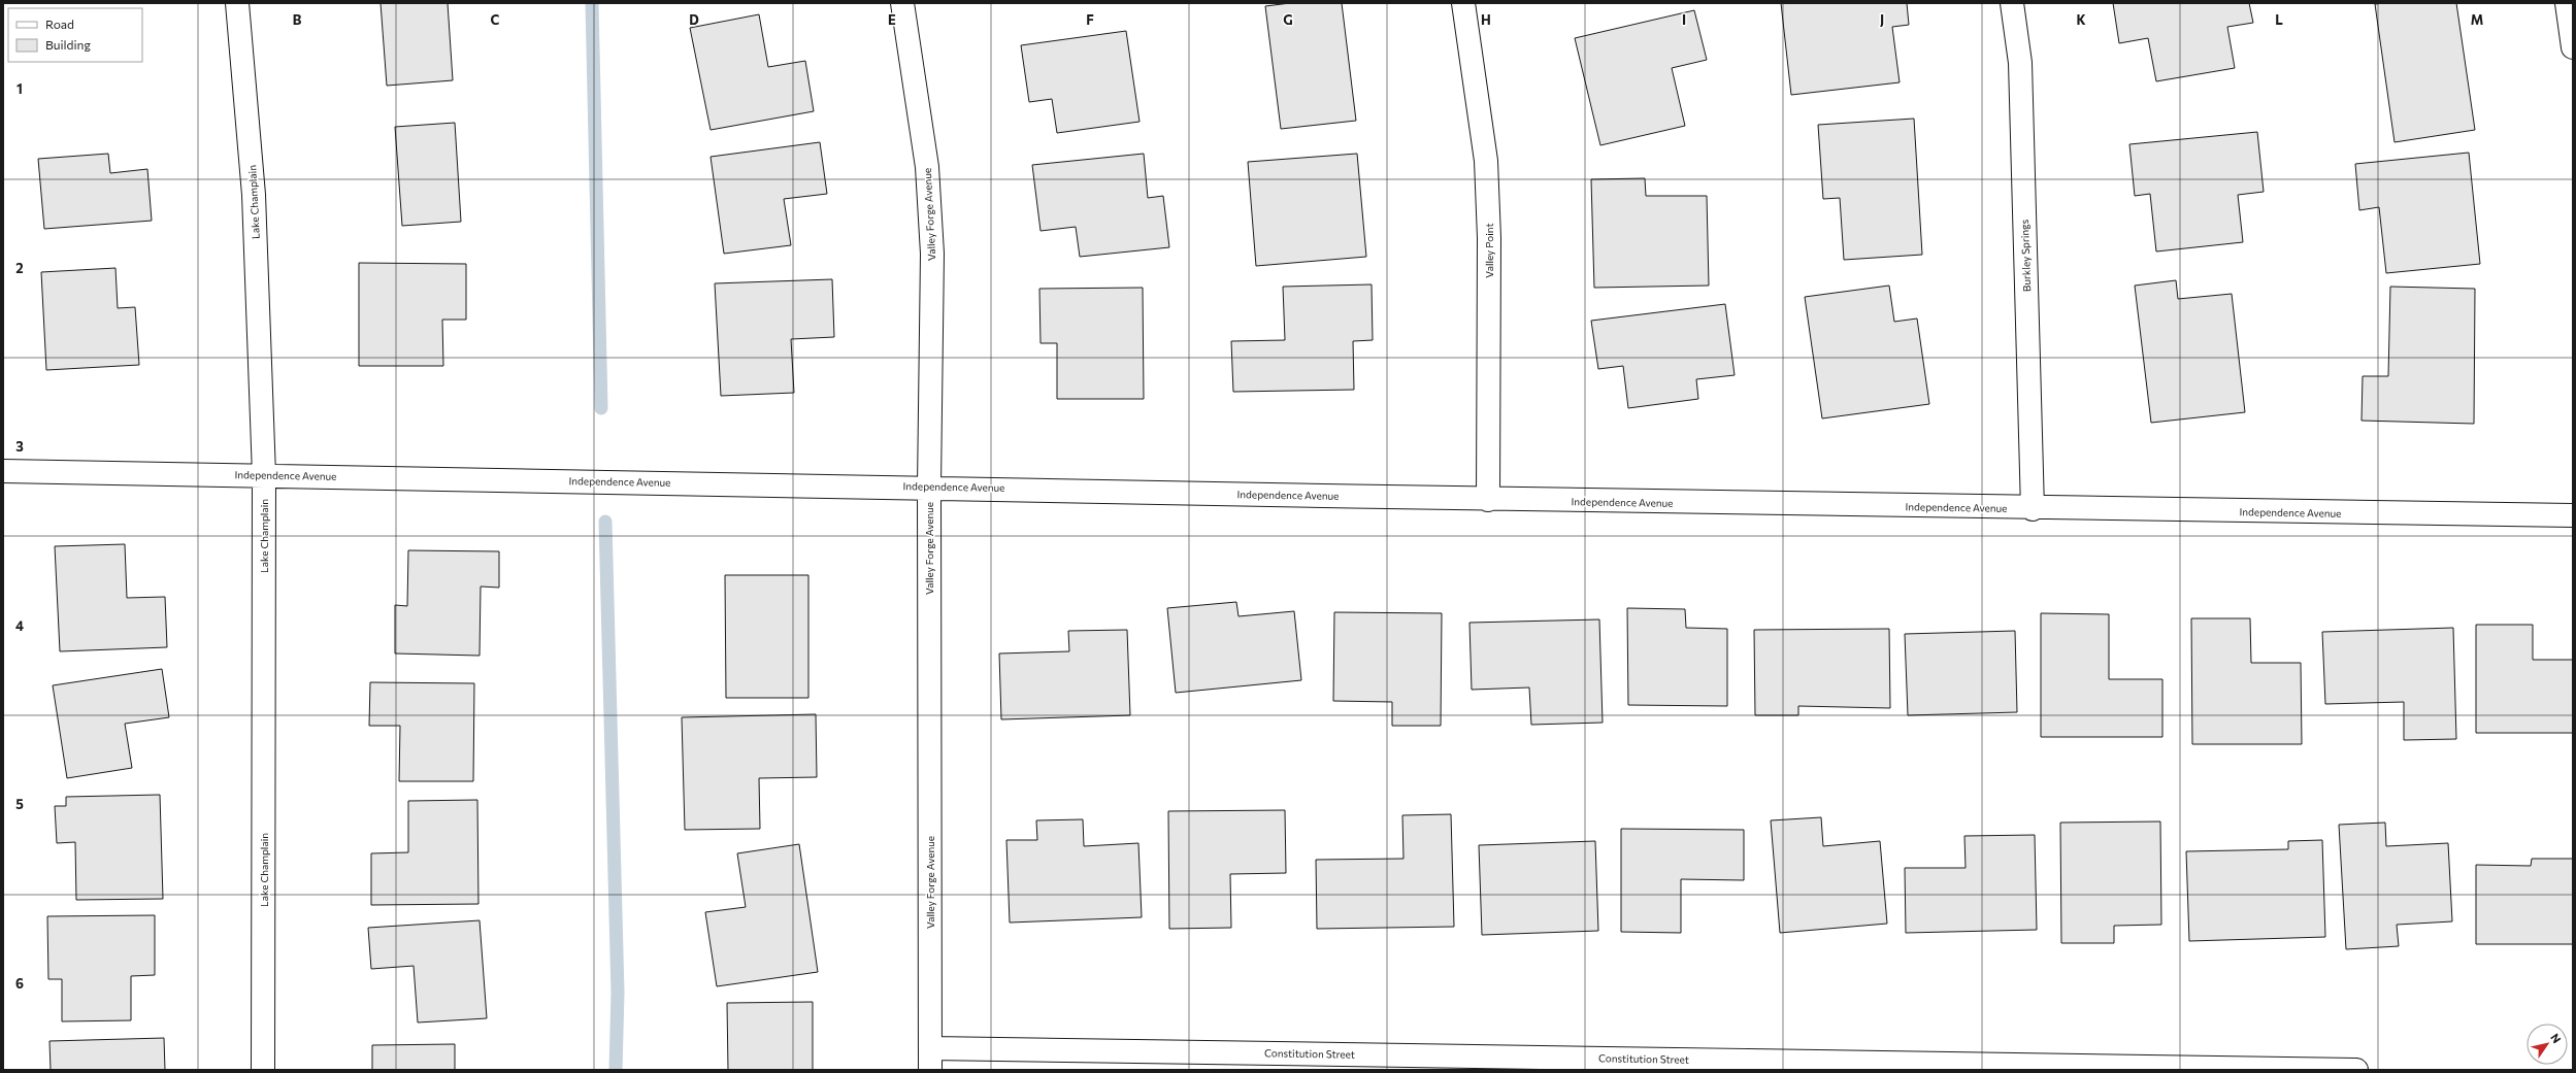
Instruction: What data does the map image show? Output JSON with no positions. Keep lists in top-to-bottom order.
{
  "streets": {
    "street": [
      "Lake Champlain",
      "Valley Forge Avenue",
      "Valley Point",
      "Burkley Springs",
      "Independence Avenue",
      "Constitution Street"
    ]
  },
  "crossings": [
    ["Lake Champlain", "Independence Avenue"],
    ["Valley Forge Avenue", "Independence Avenue"],
    ["Valley Forge Avenue", "Constitution Street"],
    ["Valley Point", "Independence Avenue"],
    ["Burkley Springs", "Independence Avenue"]
  ],
  "legend": ["Road", "Building"],
  "north": "top right",
  "grid": {
    "columns": [
      "B",
      "C",
      "D",
      "E",
      "F",
      "G",
      "H",
      "I",
      "J",
      "K",
      "L",
      "M"
    ],
    "rows": [
      "1",
      "2",
      "3",
      "4",
      "5",
      "6"
    ]
  }
}
